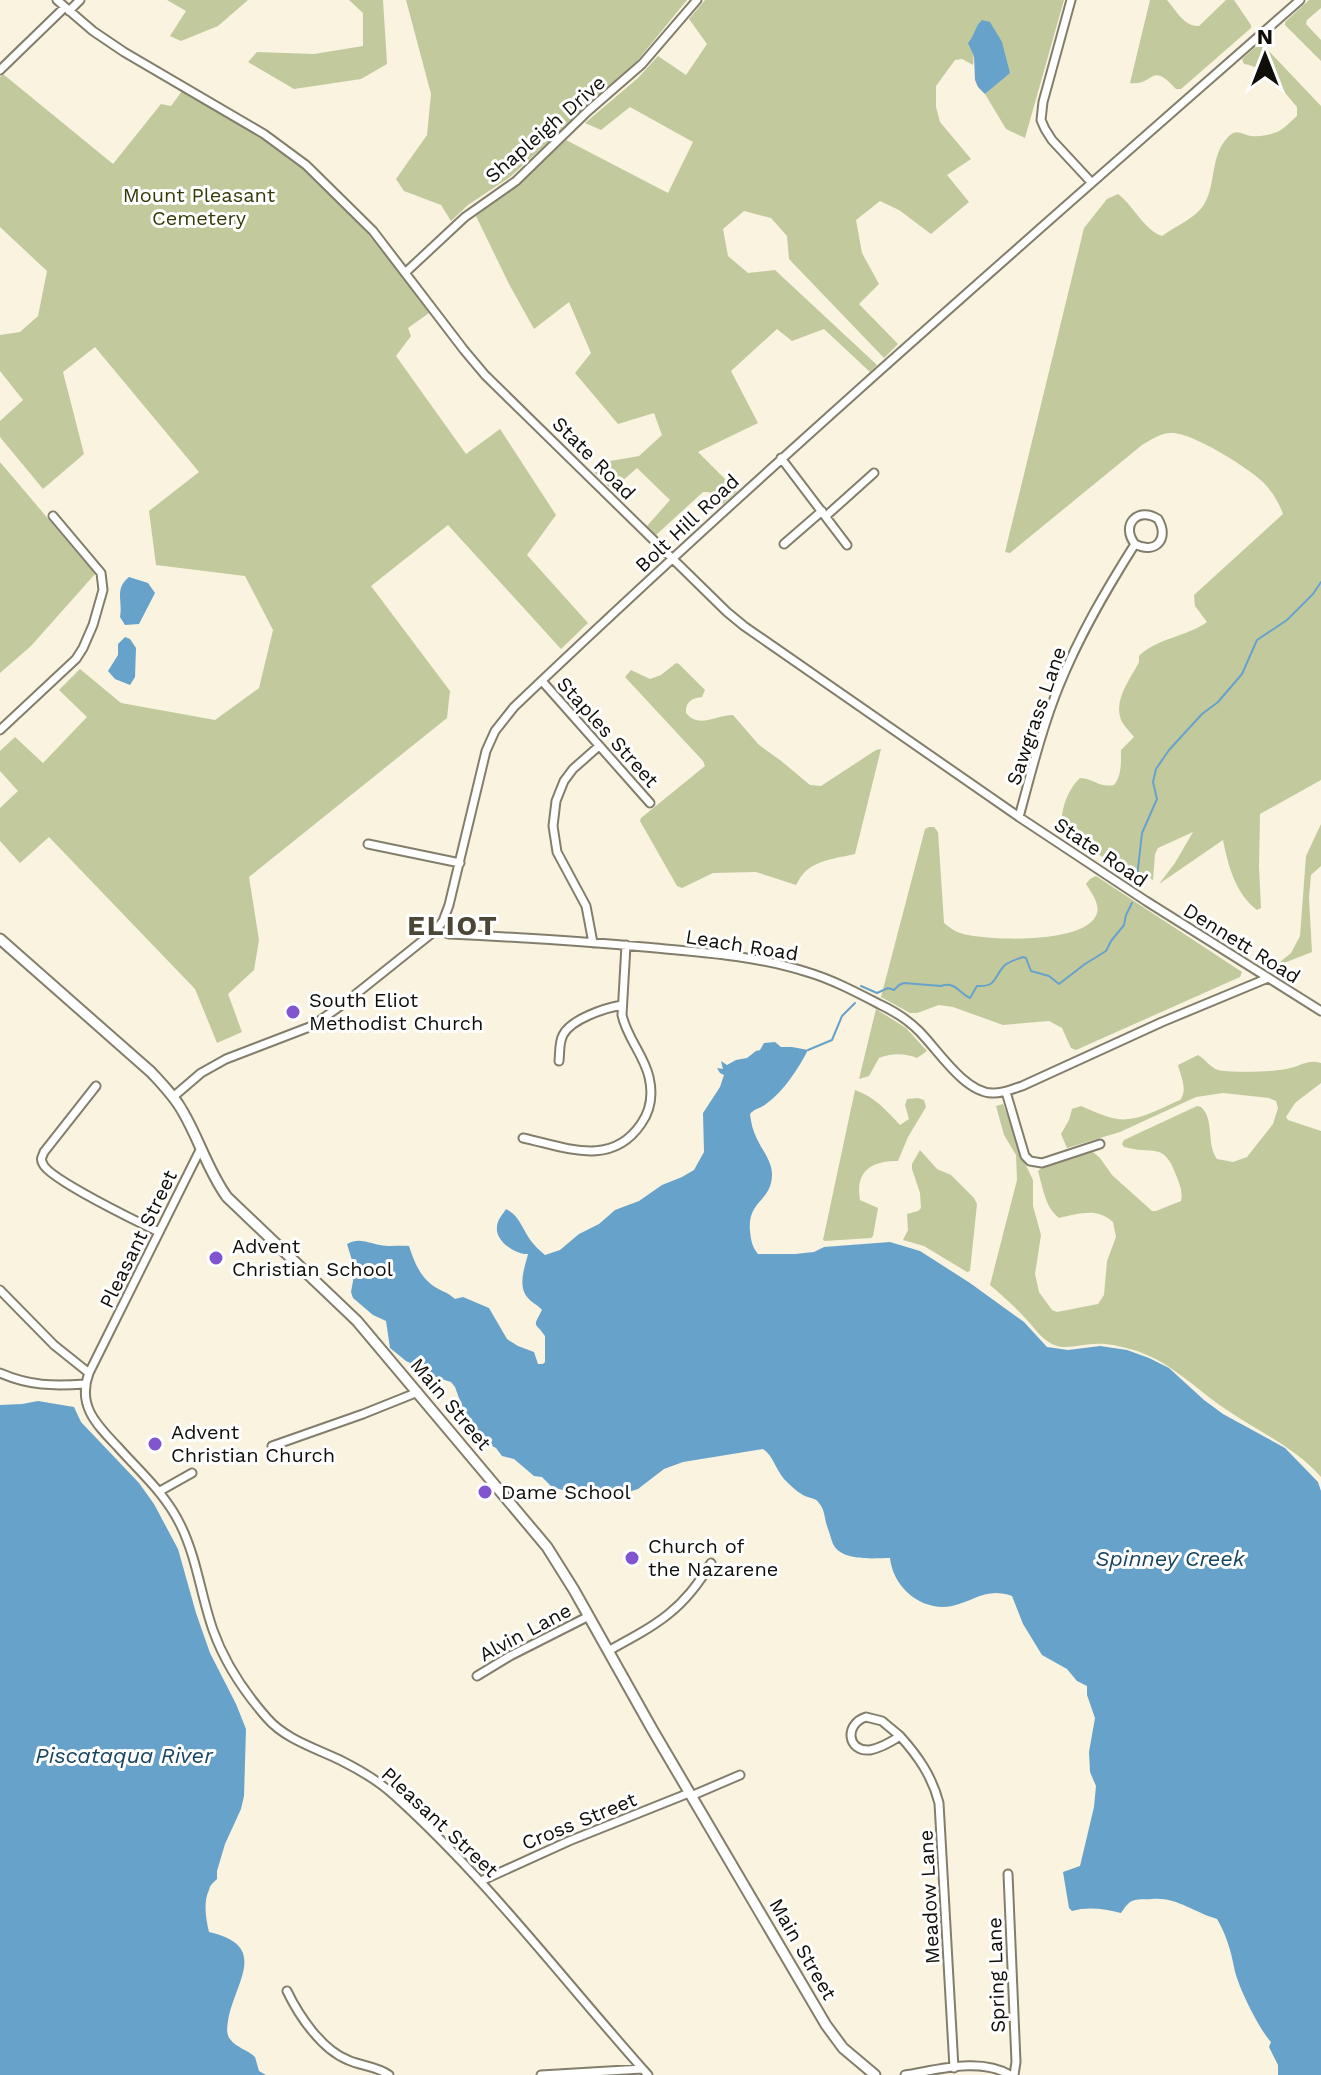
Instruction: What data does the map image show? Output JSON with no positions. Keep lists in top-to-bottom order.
{
  "streets": {
    "main road": ["Main Street"],
    "street": [
      "Shapleigh Drive",
      "State Road",
      "Bolt Hill Road",
      "Sawgrass Lane",
      "Staples Street",
      "Dennett Road",
      "Leach Road",
      "Pleasant Street",
      "Alvin Lane",
      "Cross Street",
      "Meadow Lane",
      "Spring Lane"
    ]
  },
  "crossings": [
    ["Shapleigh Drive", "State Road"],
    ["State Road", "Bolt Hill Road"],
    ["State Road", "Sawgrass Lane"],
    ["State Road", "Dennett Road"],
    ["Bolt Hill Road", "Staples Street"],
    ["Bolt Hill Road", "Leach Road"],
    ["Bolt Hill Road", "Main Street"],
    ["Pleasant Street", "Main Street"],
    ["Pleasant Street", "Cross Street"],
    ["Main Street", "Alvin Lane"],
    ["Main Street", "Cross Street"]
  ],
  "districts": ["ELIOT"],
  "water": ["Spinney Creek", "Piscataqua River"],
  "parks": ["Mount Pleasant Cemetery"],
  "places": [
    "South Eliot Methodist Church",
    "Advent Christian School",
    "Advent Christian Church",
    "Dame School",
    "Church of the Nazarene"
  ],
  "north": "top"
}
